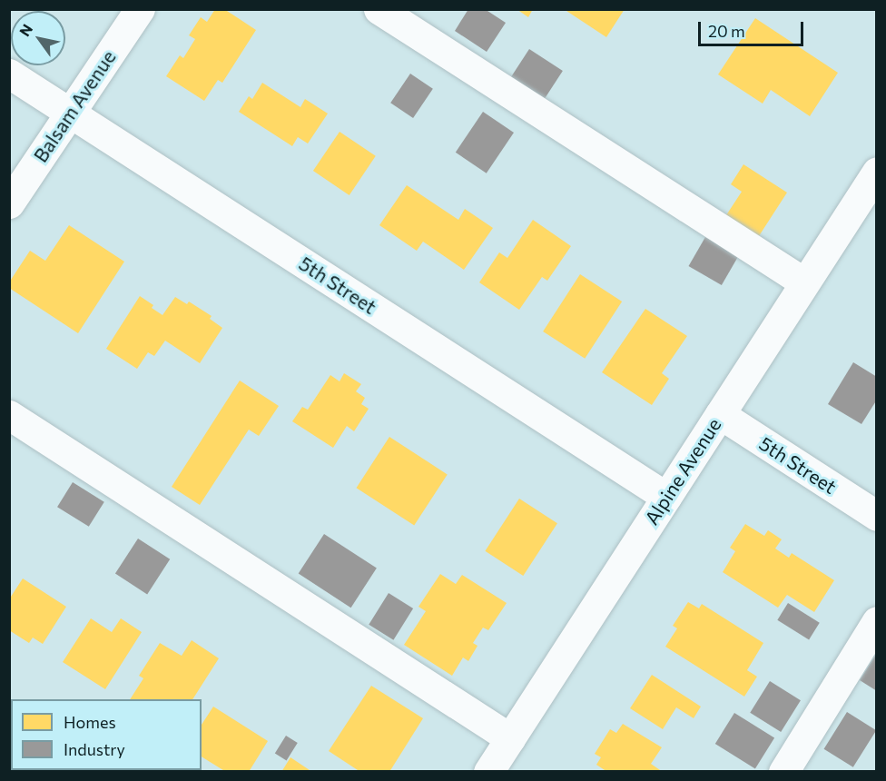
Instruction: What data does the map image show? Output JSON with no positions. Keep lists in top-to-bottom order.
{
  "streets": {
    "street": ["Balsam Avenue", "5th Street", "Alpine Avenue"]
  },
  "crossings": [
    ["Balsam Avenue", "5th Street"],
    ["5th Street", "Alpine Avenue"]
  ],
  "legend": ["Homes", "Industry"],
  "scale_bar": "20 m",
  "north": "top left"
}
